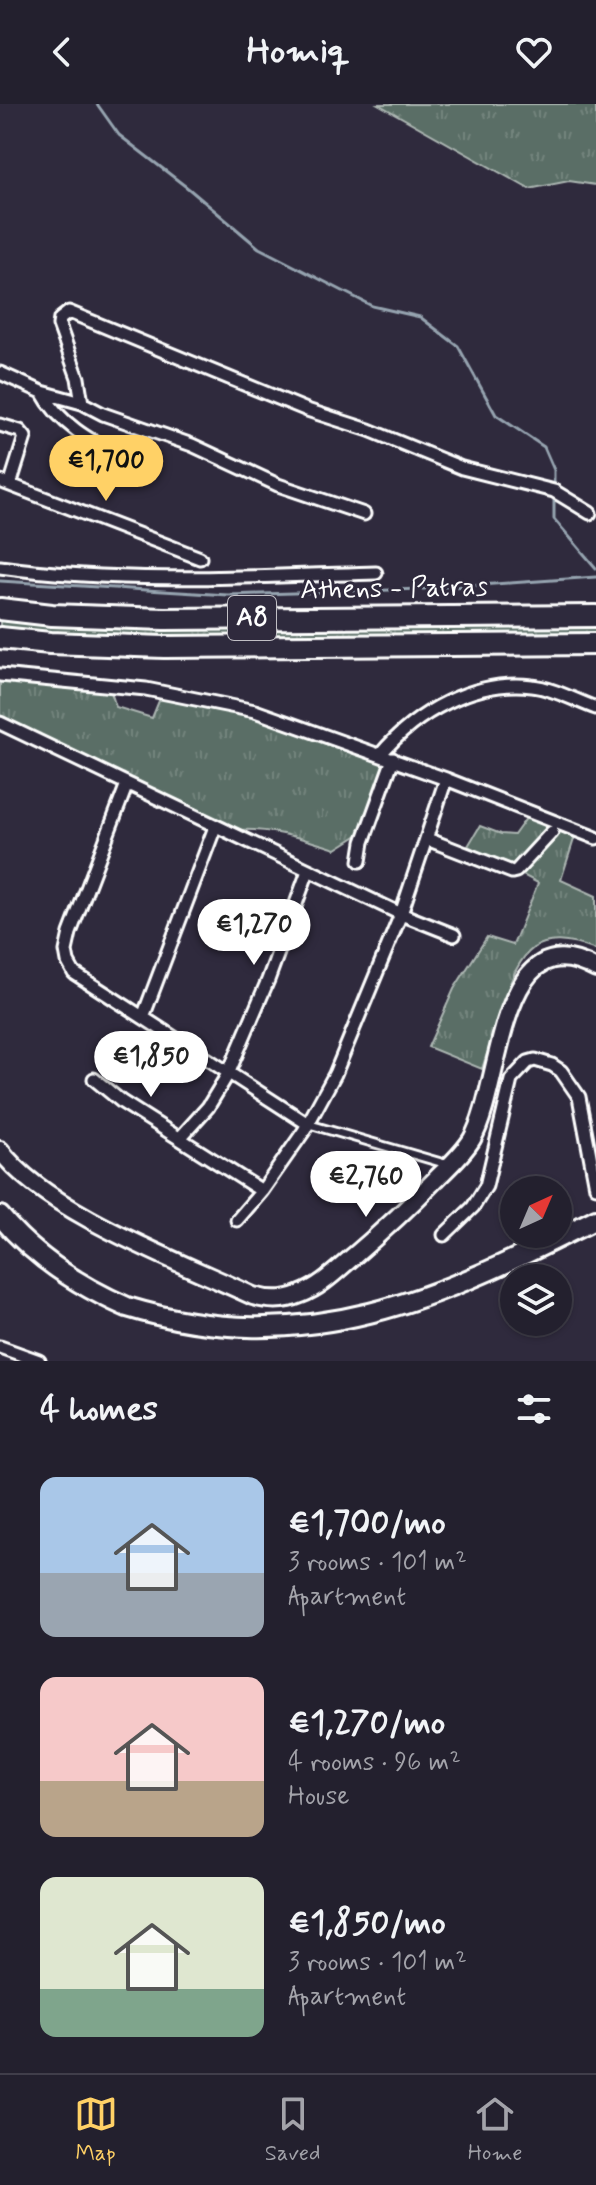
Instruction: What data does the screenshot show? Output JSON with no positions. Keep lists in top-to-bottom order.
{
  "streets": {
    "highway": ["Athens - Patras", "Α8"]
  },
  "north": "top right",
  "page": {
    "header": "Homiq",
    "price": [
      "€1,700",
      "€1,270",
      "€1,850",
      "€2,760"
    ],
    "heading": "4 homes",
    "list": [
      {
        "name": "€1,700/mo",
        "note": "3 rooms · 101 m² · Apartment"
      },
      {
        "name": "€1,270/mo",
        "note": "4 rooms · 96 m² · House"
      },
      {
        "name": "€1,850/mo",
        "note": "3 rooms · 101 m² · Apartment"
      }
    ],
    "tabs": ["Map", "Saved", "Home"]
  }
}
